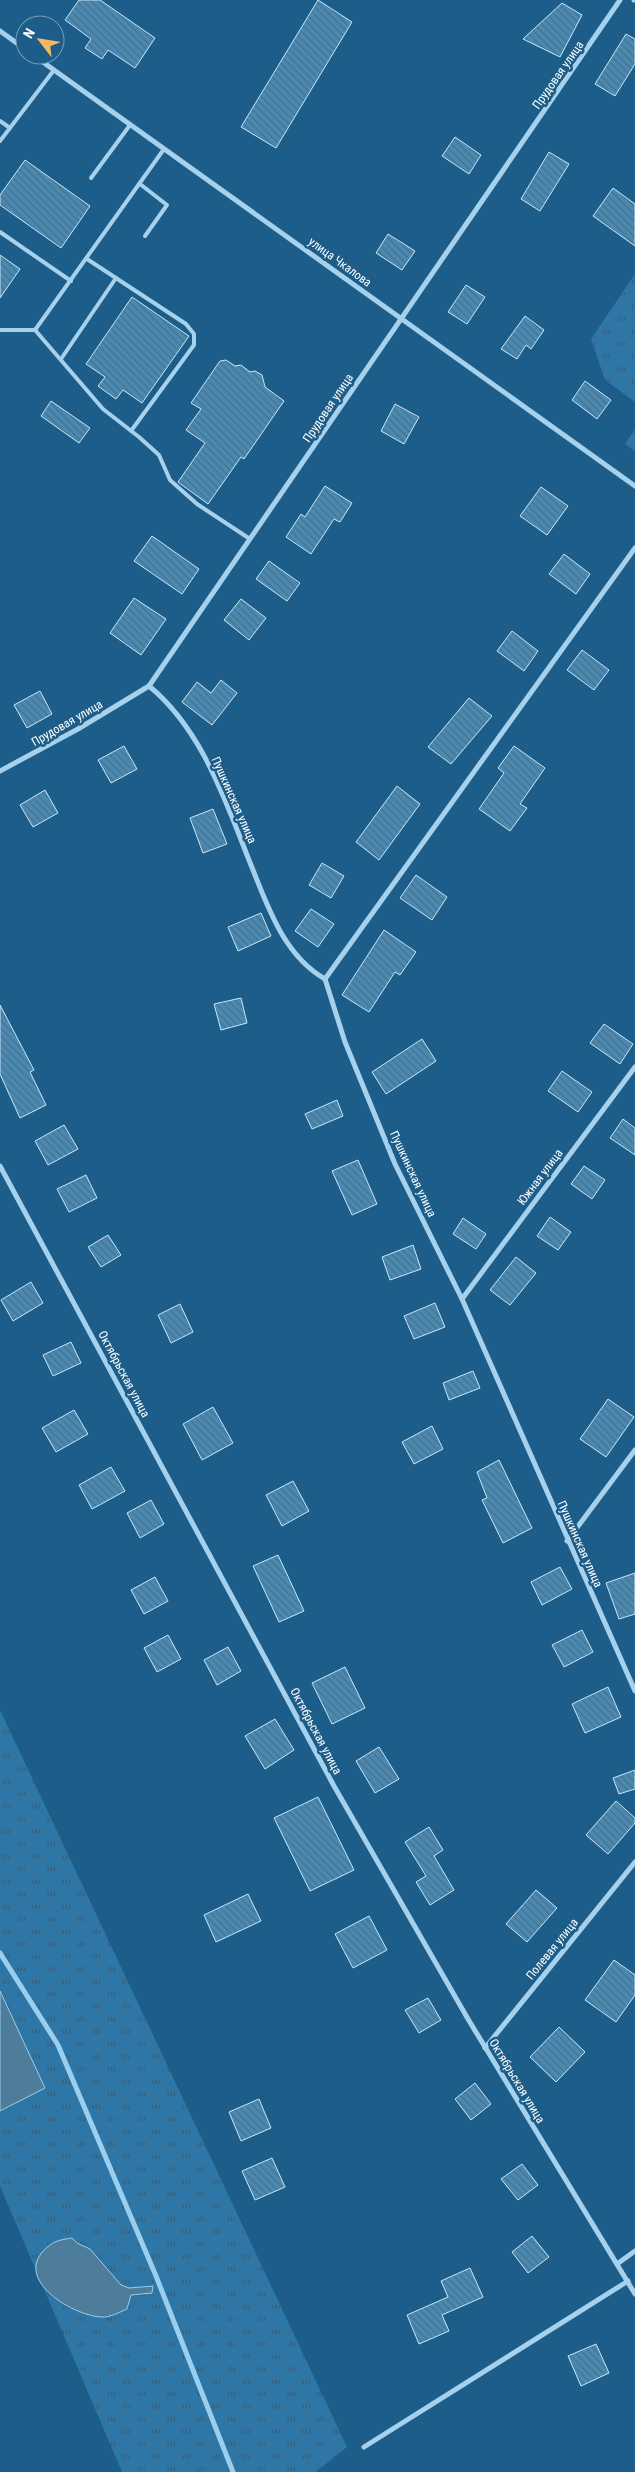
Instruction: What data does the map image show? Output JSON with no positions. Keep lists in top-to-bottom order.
{
  "streets": {
    "street": [
      "Прудовая улица",
      "улица Чкалова",
      "Пушкинская улица",
      "Южная улица",
      "Октябрьская улица",
      "Полевая улица"
    ]
  },
  "crossings": [
    ["Прудовая улица", "улица Чкалова"],
    ["Прудовая улица", "Пушкинская улица"],
    ["Пушкинская улица", "Южная улица"],
    ["Октябрьская улица", "Полевая улица"]
  ],
  "north": "top left"
}
